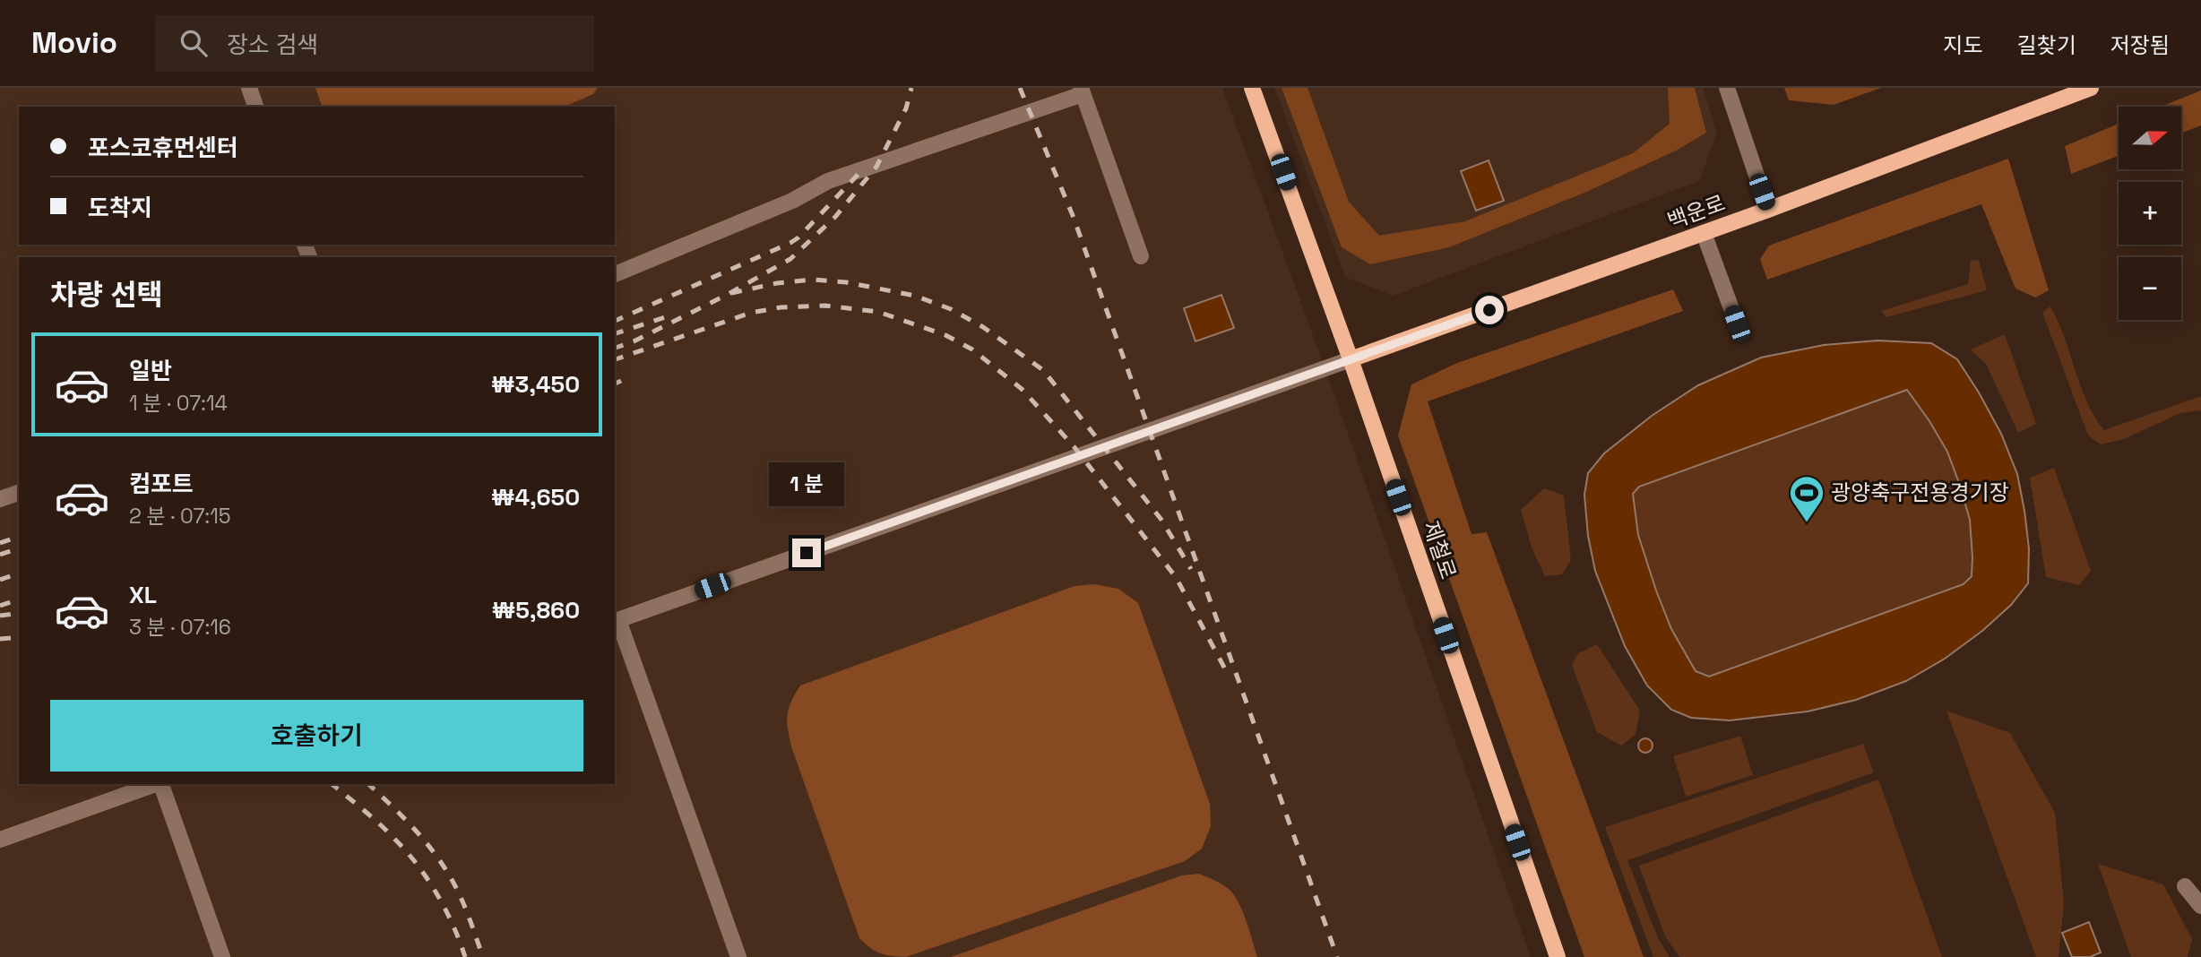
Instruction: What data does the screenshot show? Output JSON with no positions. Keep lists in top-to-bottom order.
{
  "streets": {
    "main road": ["백운로", "제철로"]
  },
  "crossings": [
    ["백운로", "제철로"]
  ],
  "places": {
    "sports": ["광양축구전용경기장"]
  },
  "north": "right",
  "page": {
    "header": "Movio",
    "search": "장소 검색",
    "nav": ["지도", "길찾기", "저장됨"],
    "map_buttons": ["+", "−"],
    "banner": ["포스코휴먼센터", "도착지"],
    "heading": "차량 선택",
    "list": [
      {
        "name": "일반",
        "note": "1 분 · 07:14",
        "value": "₩3,450"
      },
      {
        "name": "컴포트",
        "note": "2 분 · 07:15",
        "value": "₩4,650"
      },
      {
        "name": "XL",
        "note": "3 분 · 07:16",
        "value": "₩5,860"
      }
    ],
    "bubble": "1 분",
    "buttons": "호출하기"
  }
}
